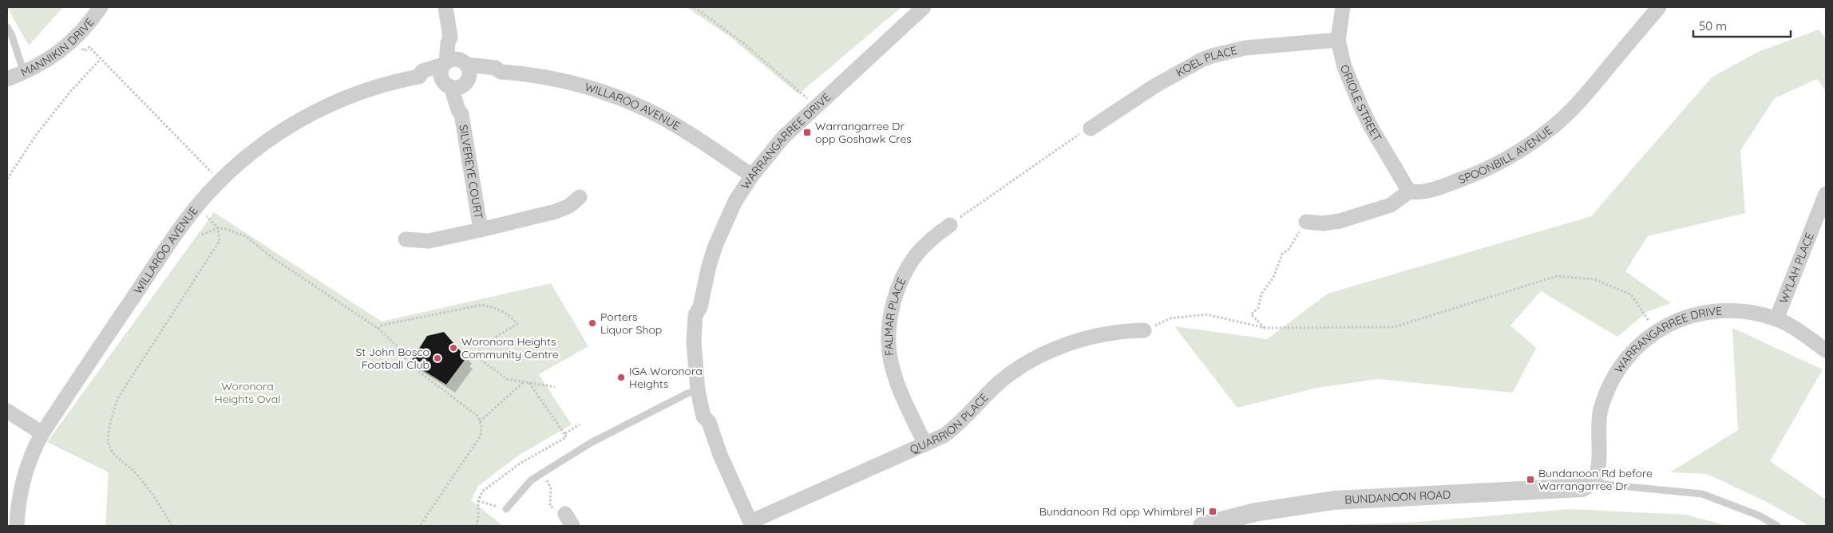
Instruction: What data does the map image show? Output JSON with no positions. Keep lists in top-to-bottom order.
{
  "streets": {
    "street": [
      "MANNIKIN DRIVE",
      "KOEL PLACE",
      "ORIOLE STREET",
      "WILLAROO AVENUE",
      "WARRANGARREE DRIVE",
      "SPOONBILL AVENUE",
      "SILVEREYE COURT",
      "WYLAH PLACE",
      "FALMAR PLACE",
      "QUARRION PLACE",
      "BUNDANOON ROAD"
    ]
  },
  "crossings": [
    ["KOEL PLACE", "ORIOLE STREET"],
    ["ORIOLE STREET", "SPOONBILL AVENUE"],
    ["WILLAROO AVENUE", "WARRANGARREE DRIVE"],
    ["WILLAROO AVENUE", "SILVEREYE COURT"],
    ["WARRANGARREE DRIVE", "WYLAH PLACE"],
    ["WARRANGARREE DRIVE", "QUARRION PLACE"],
    ["WARRANGARREE DRIVE", "BUNDANOON ROAD"],
    ["FALMAR PLACE", "QUARRION PLACE"]
  ],
  "parks": ["Woronora Heights Oval"],
  "places": {
    "transit": ["Warrangarree Dr opp Goshawk Cres", "Bundanoon Rd before Warrangarree Dr", "Bundanoon Rd opp Whimbrel Pl"],
    "other": [
      "Porters Liquor Shop",
      "Woronora Heights Community Centre",
      "St John Bosco Football Club",
      "IGA Woronora Heights"
    ]
  },
  "scale_bar": "50 m"
}
